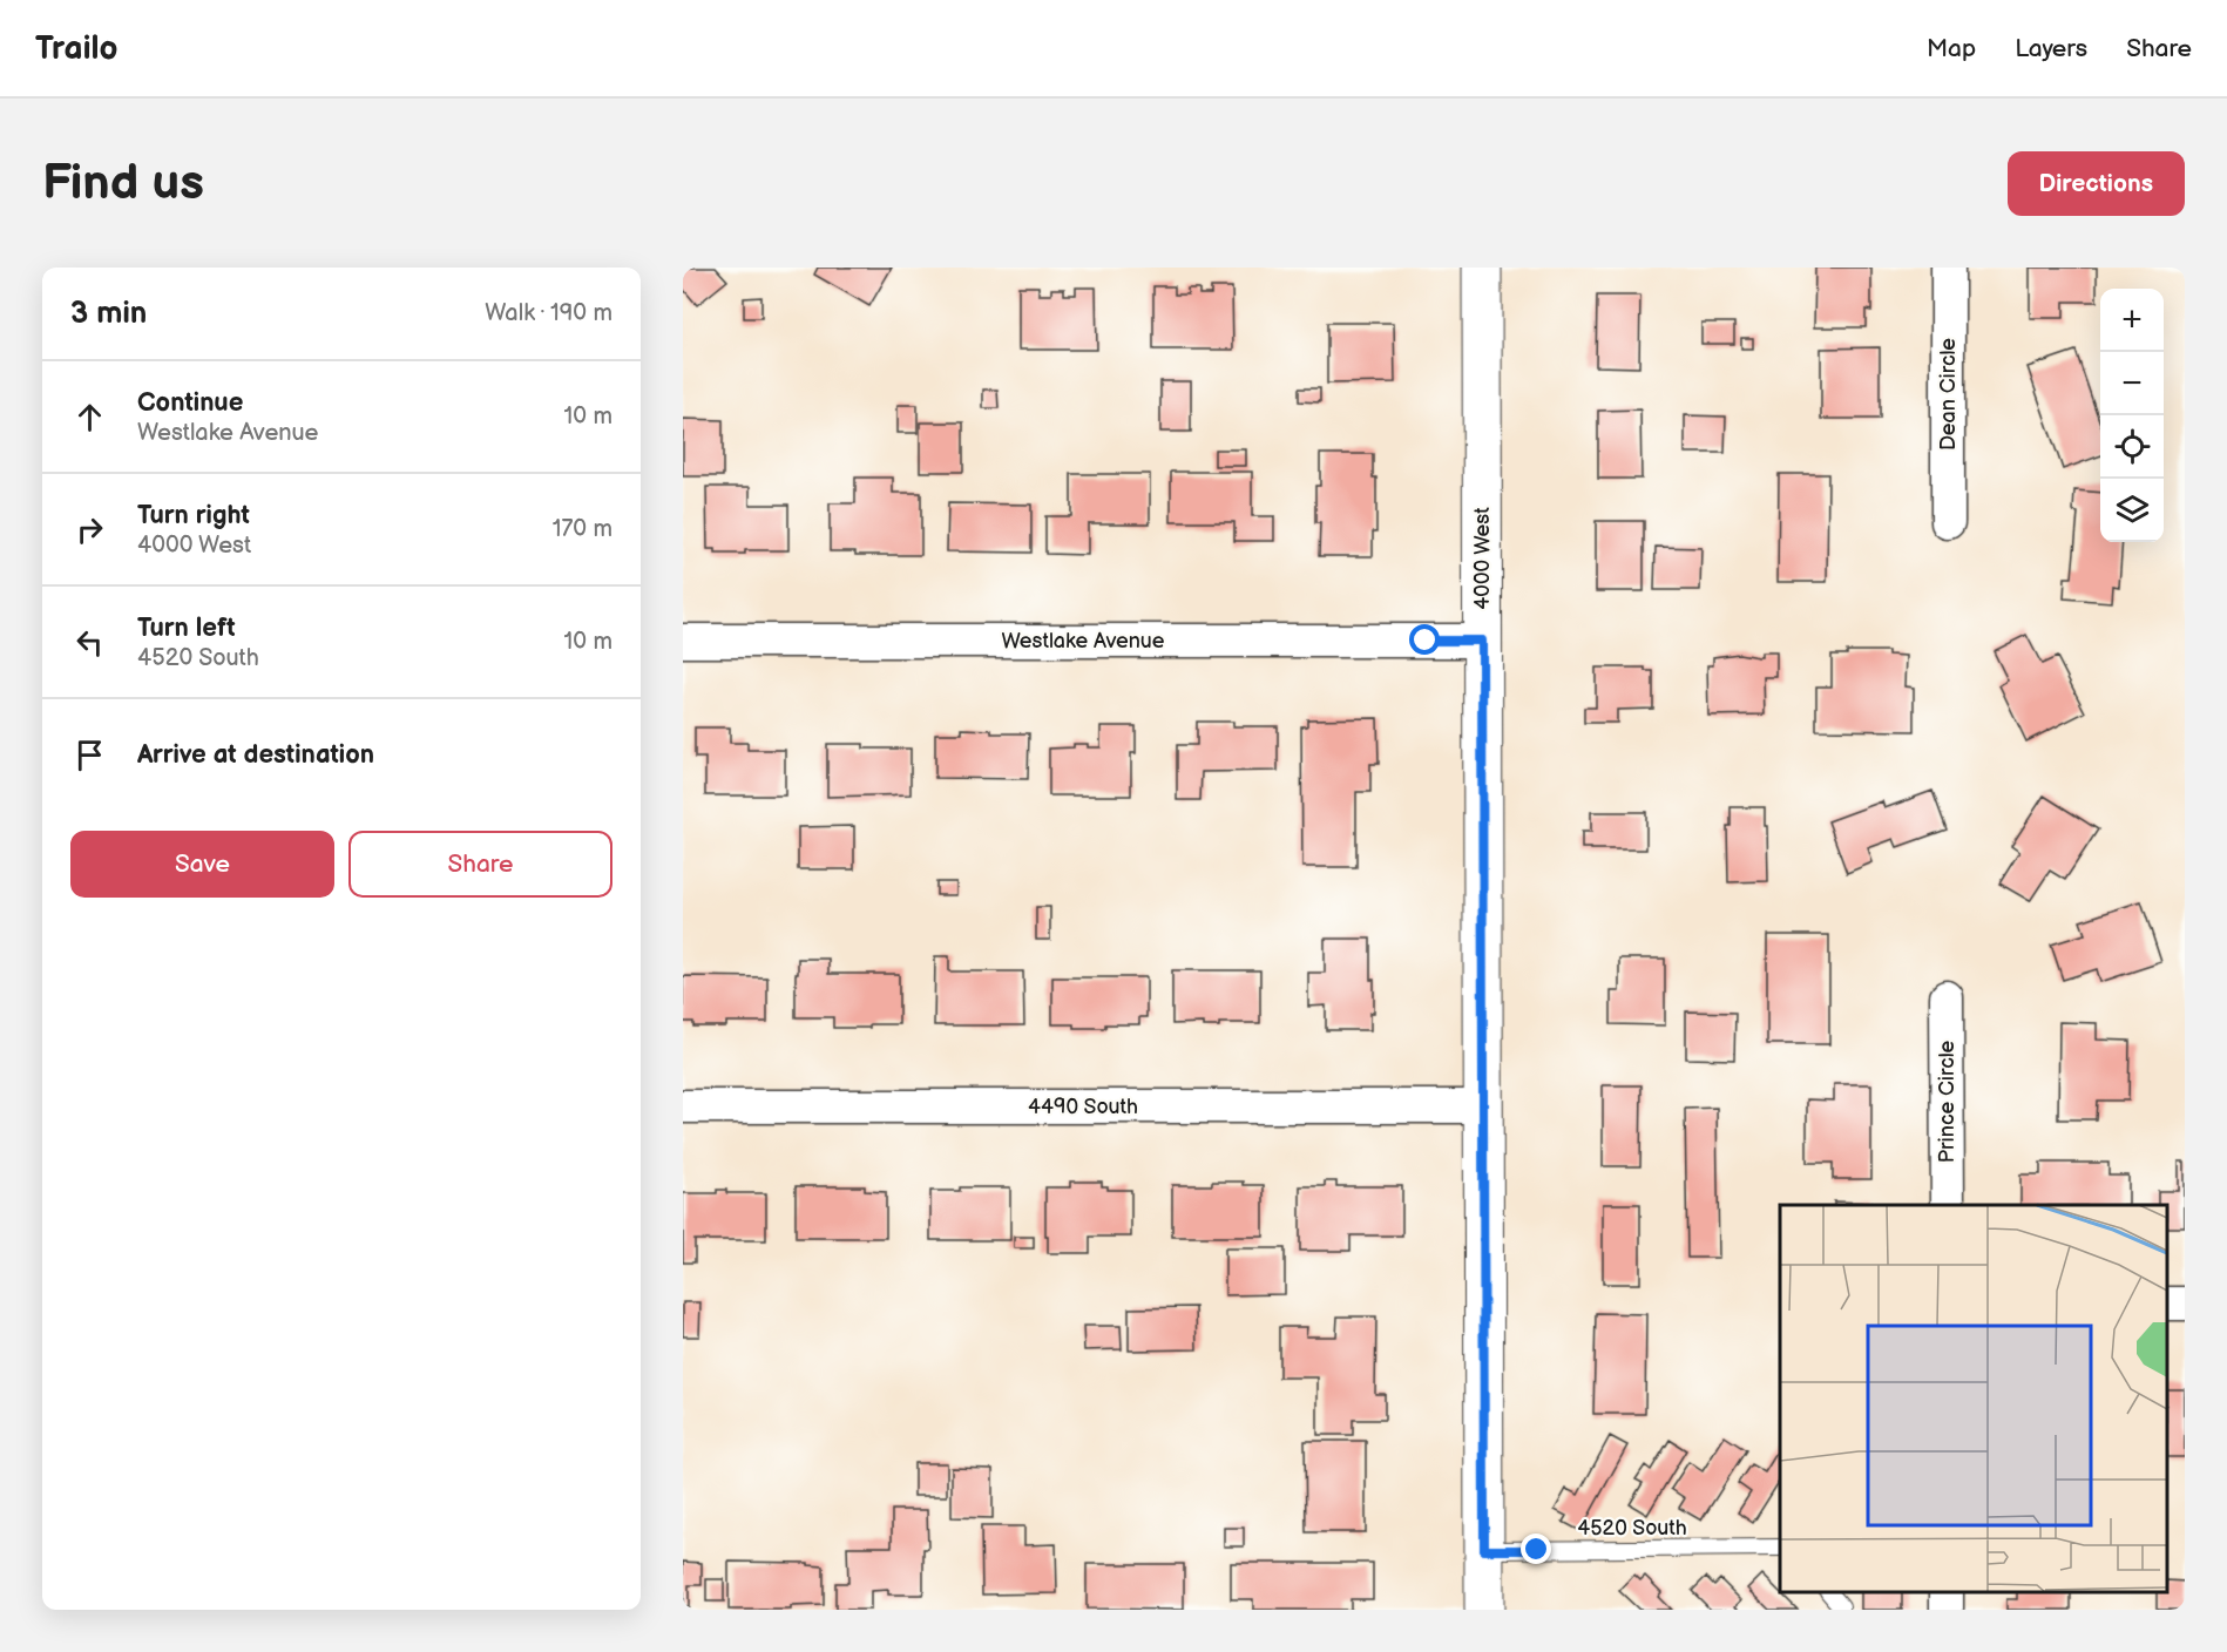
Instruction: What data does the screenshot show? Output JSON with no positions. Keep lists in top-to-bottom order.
{
  "streets": {
    "street": [
      "Dean Circle",
      "4000 West",
      "Westlake Avenue",
      "Prince Circle",
      "4490 South"
    ],
    "lane": ["4520 South"]
  },
  "crossings": [
    ["4000 West", "Westlake Avenue"],
    ["4000 West", "4490 South"],
    ["4000 West", "4520 South"]
  ],
  "page": {
    "header": "Trailo",
    "nav": ["Map", "Layers", "Share"],
    "buttons": [
      "Directions",
      ["Save", "Share"]
    ],
    "title": "Find us",
    "heading": ["3 min", "Walk · 190 m"],
    "map_buttons": ["+", "−"],
    "list": [
      ["Continue", "Westlake Avenue", "10 m"],
      ["Turn right", "4000 West", "170 m"],
      ["Turn left", "4520 South", "10 m"],
      "Arrive at destination"
    ]
  }
}
